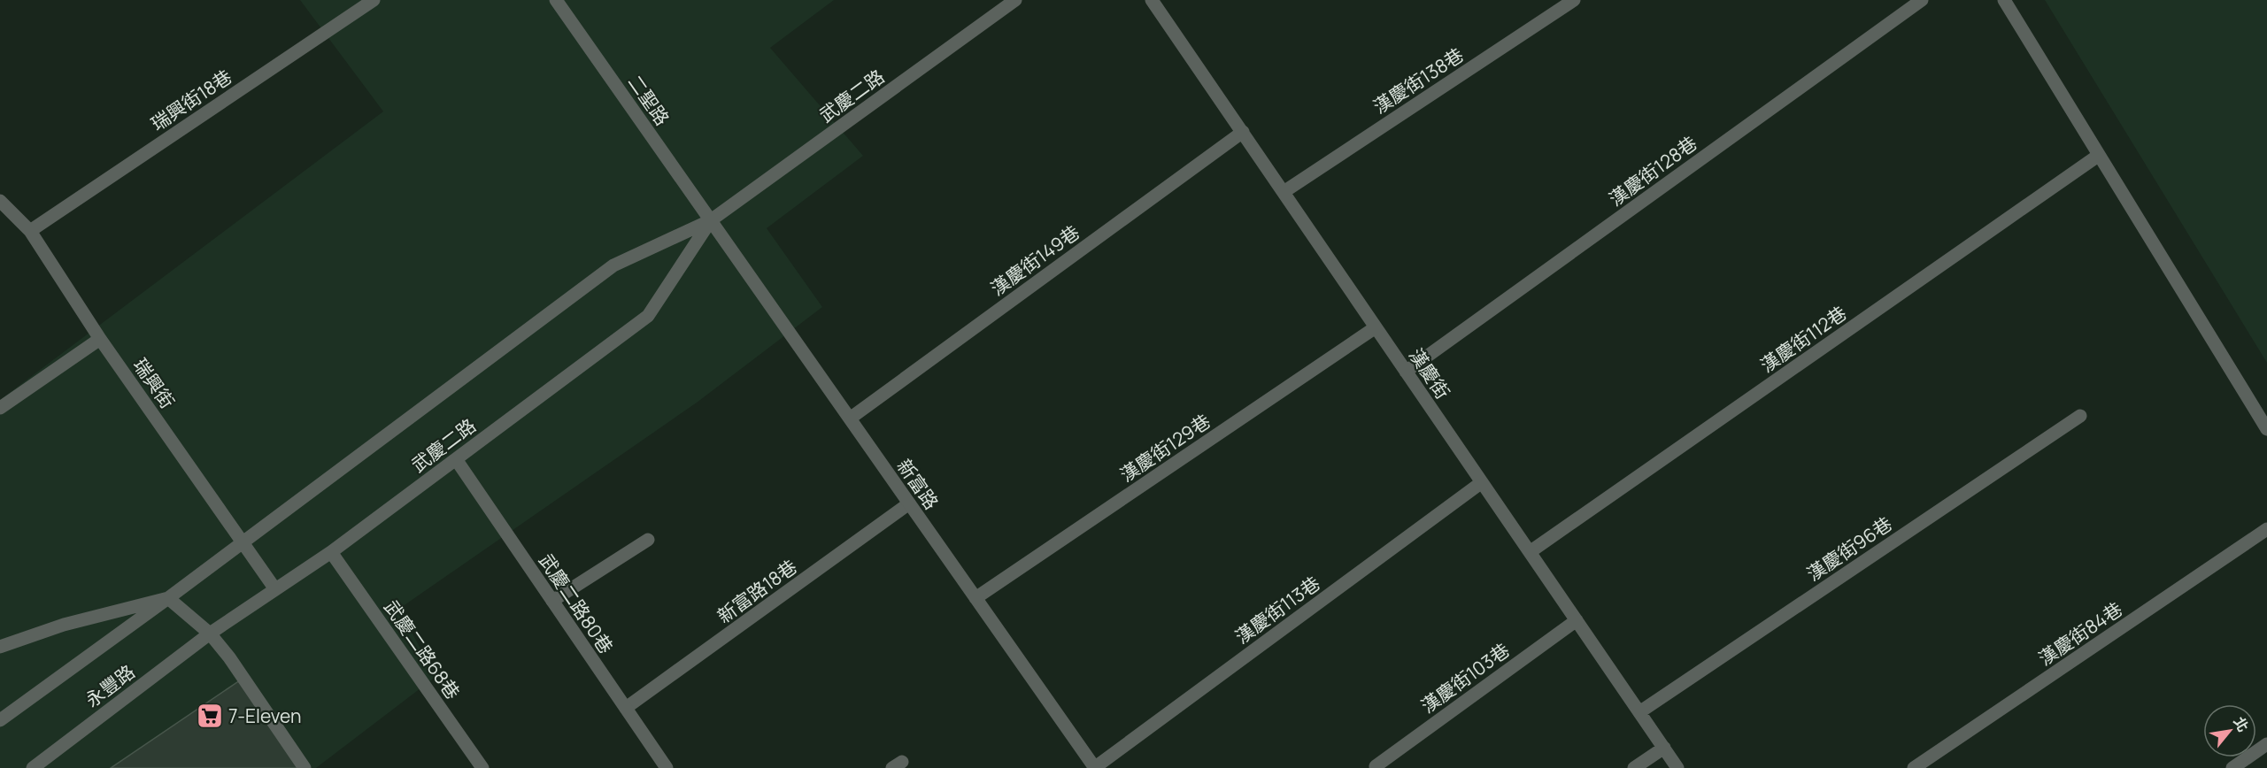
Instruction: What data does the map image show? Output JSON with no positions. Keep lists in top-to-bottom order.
{
  "streets": {
    "street": [
      "漢慶街138巷",
      "武慶二路",
      "瑞興街18巷",
      "二聖路",
      "漢慶街128巷",
      "漢慶街149巷",
      "漢慶街112巷",
      "漢慶街",
      "瑞興街",
      "漢慶街129巷",
      "新富路",
      "漢慶街96巷",
      "新富路18巷",
      "武慶二路80巷",
      "漢慶街113巷",
      "漢慶街84巷",
      "武慶二路68巷",
      "漢慶街103巷",
      "永豐路"
    ]
  },
  "crossings": [
    ["漢慶街138巷", "漢慶街"],
    ["武慶二路", "二聖路"],
    ["武慶二路", "瑞興街"],
    ["武慶二路", "新富路"],
    ["武慶二路", "武慶二路80巷"],
    ["武慶二路", "武慶二路68巷"],
    ["武慶二路", "永豐路"],
    ["瑞興街18巷", "瑞興街"],
    ["二聖路", "新富路"],
    ["漢慶街128巷", "漢慶街"],
    ["漢慶街149巷", "漢慶街"],
    ["漢慶街149巷", "新富路"],
    ["漢慶街112巷", "漢慶街"],
    ["漢慶街", "漢慶街129巷"],
    ["漢慶街", "漢慶街96巷"],
    ["漢慶街", "漢慶街113巷"],
    ["漢慶街", "漢慶街103巷"],
    ["漢慶街129巷", "新富路"],
    ["新富路", "新富路18巷"],
    ["新富路", "漢慶街113巷"],
    ["新富路18巷", "武慶二路80巷"]
  ],
  "places": {
    "supermarket": ["7-Eleven"]
  },
  "north": "top right"
}
